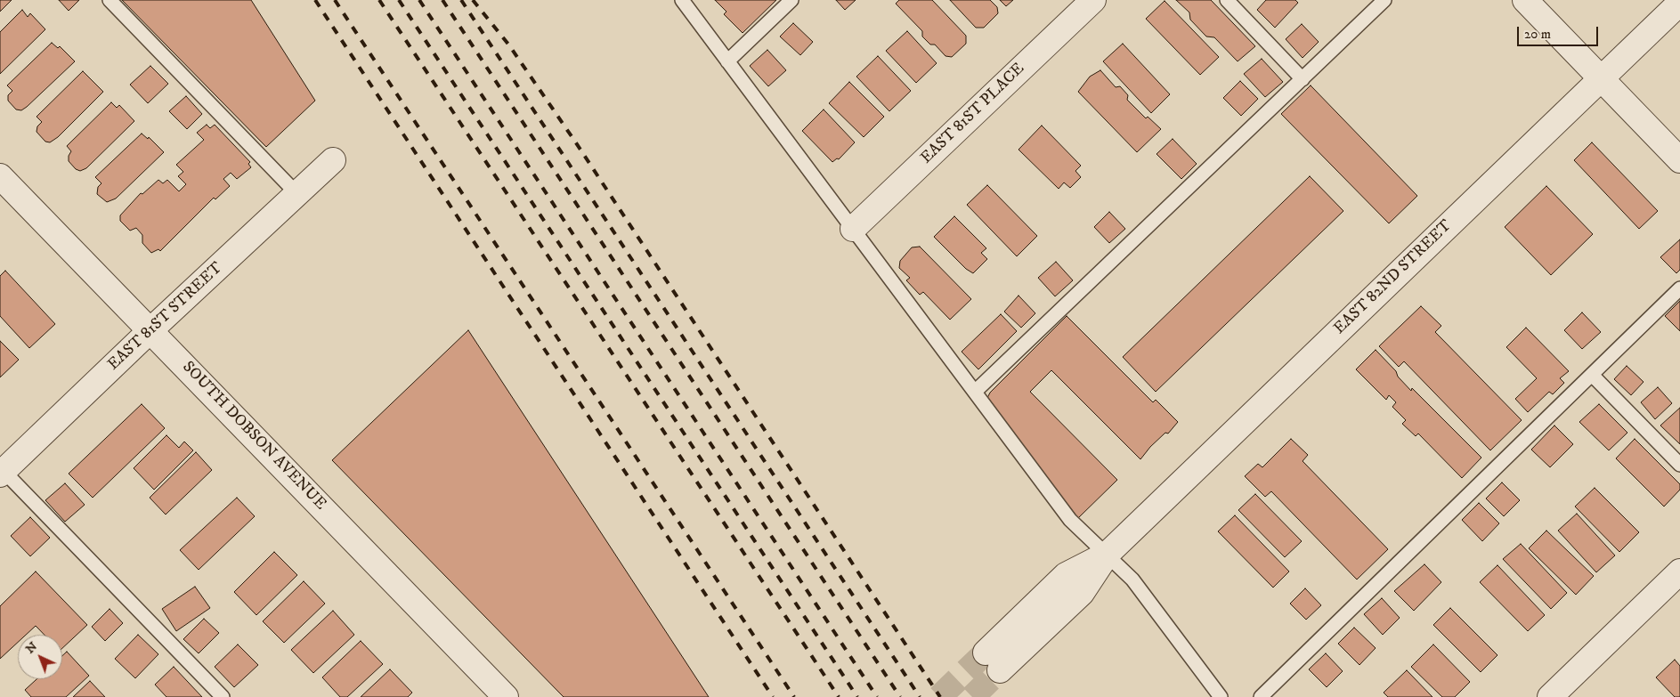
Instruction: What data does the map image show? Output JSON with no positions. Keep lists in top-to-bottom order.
{
  "streets": {
    "street": [
      "EAST 81ST PLACE",
      "EAST 82ND STREET",
      "EAST 81ST STREET",
      "SOUTH DOBSON AVENUE"
    ]
  },
  "crossings": [
    ["EAST 81ST STREET", "SOUTH DOBSON AVENUE"]
  ],
  "scale_bar": "20 m",
  "north": "top left"
}
